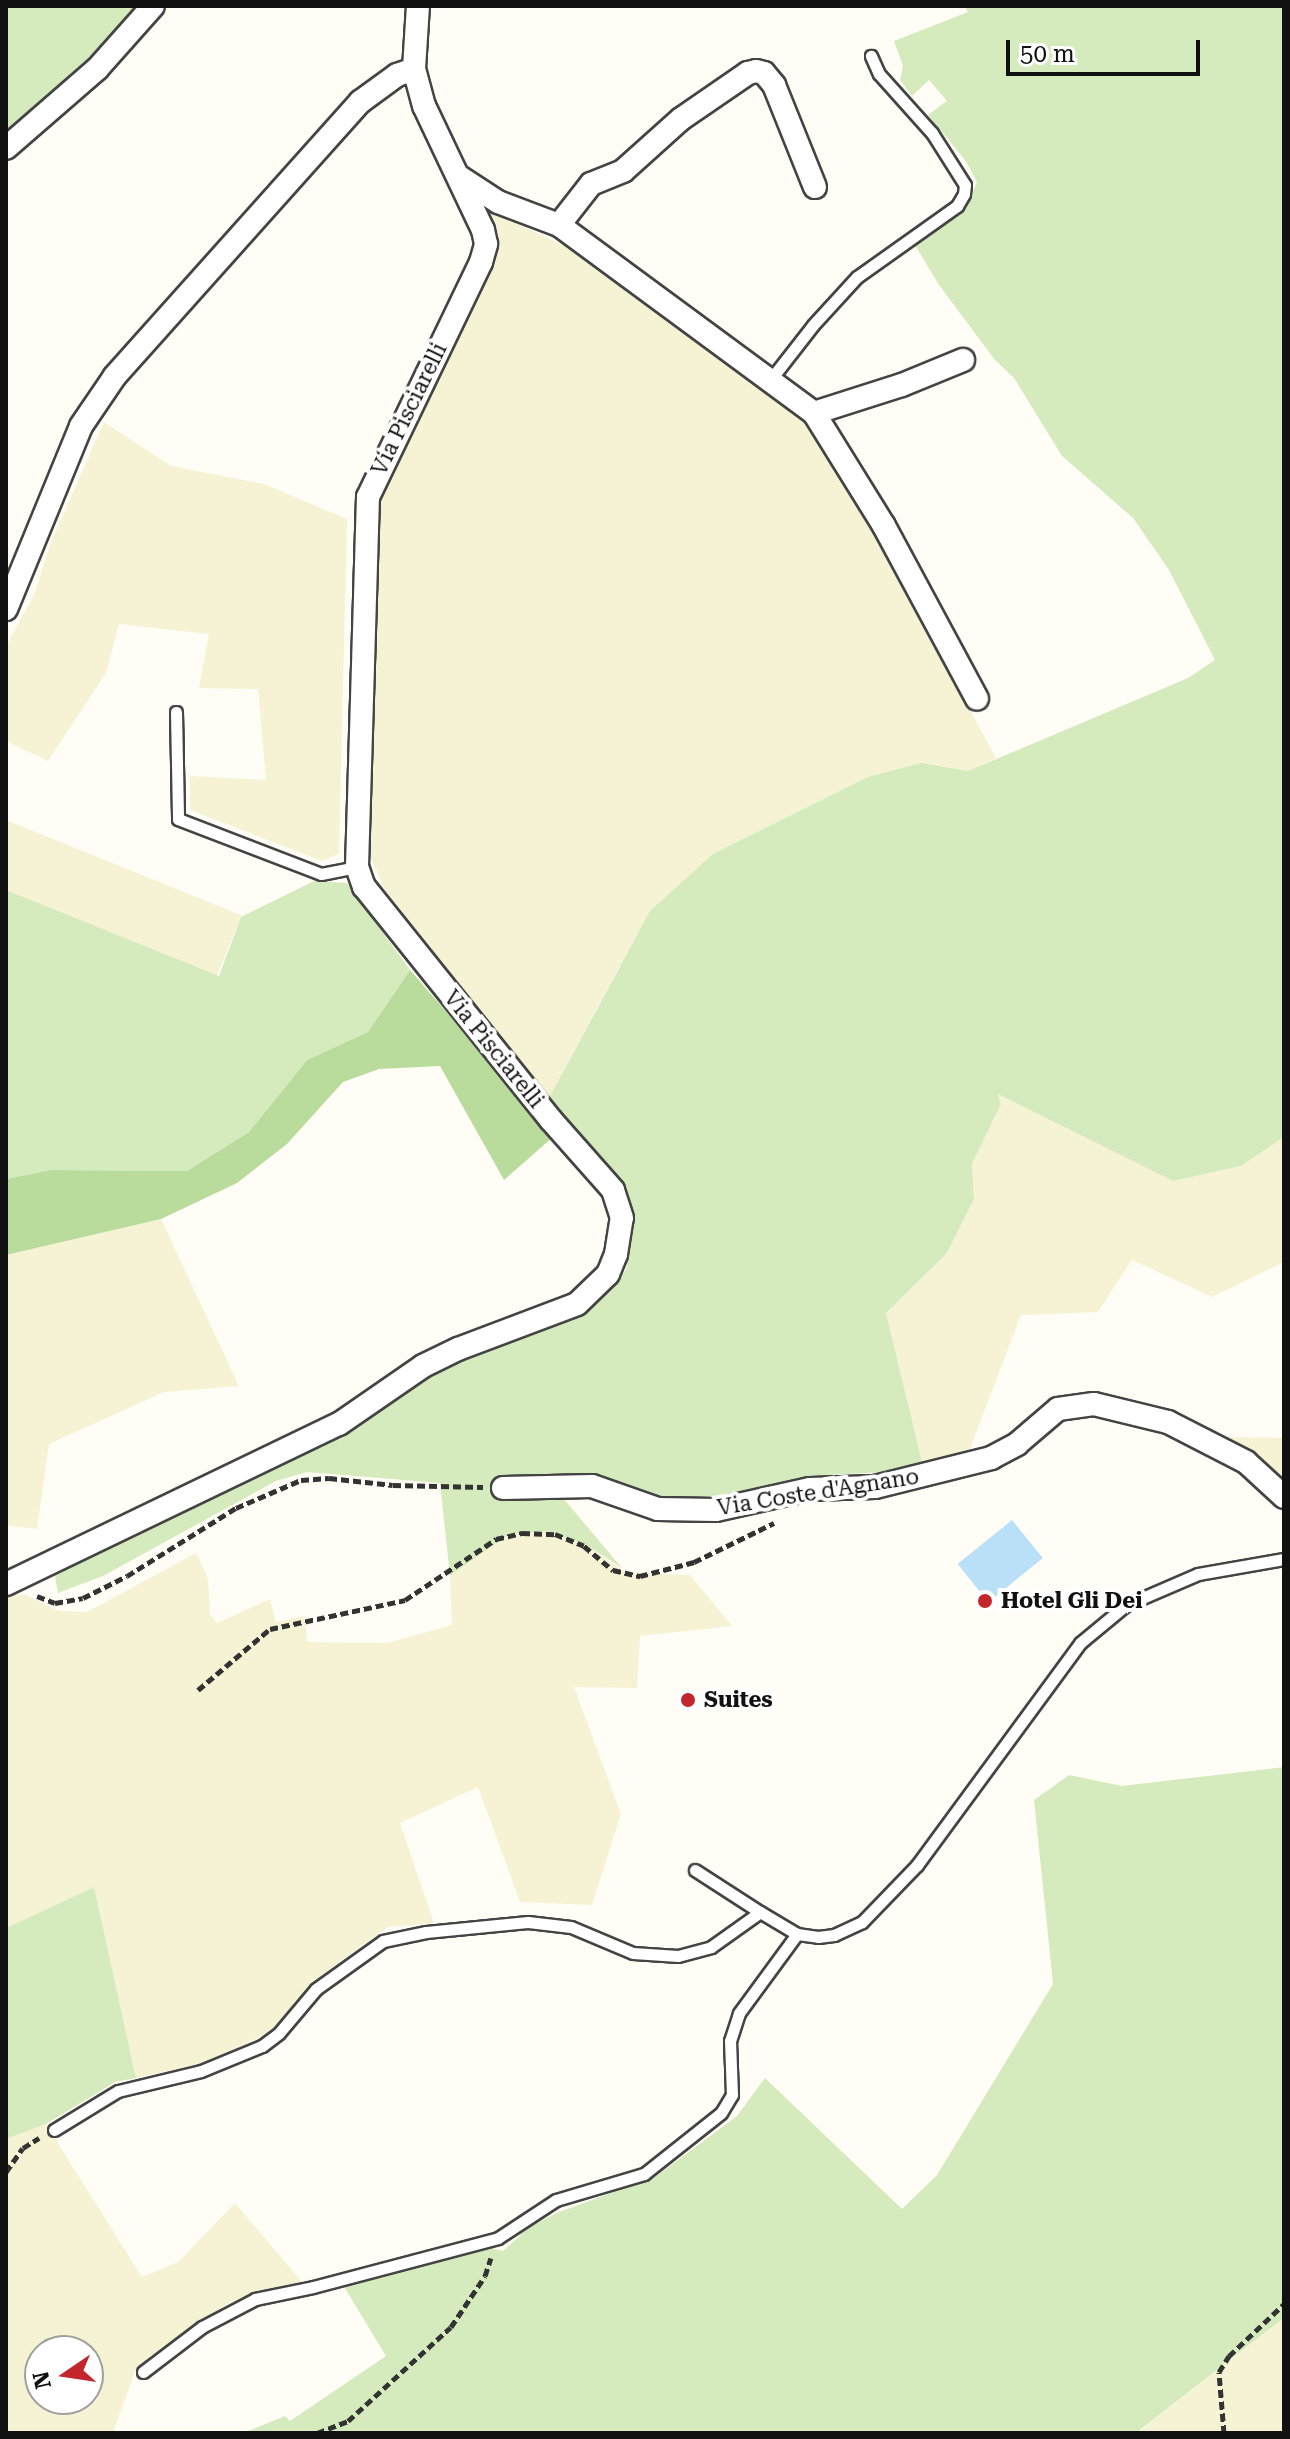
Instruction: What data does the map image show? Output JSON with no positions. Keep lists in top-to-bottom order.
{
  "streets": {
    "street": ["Via Pisciarelli", "Via Coste d'Agnano"]
  },
  "places": ["Hotel Gli Dei", "Suites"],
  "scale_bar": "50 m",
  "north": "left"
}
